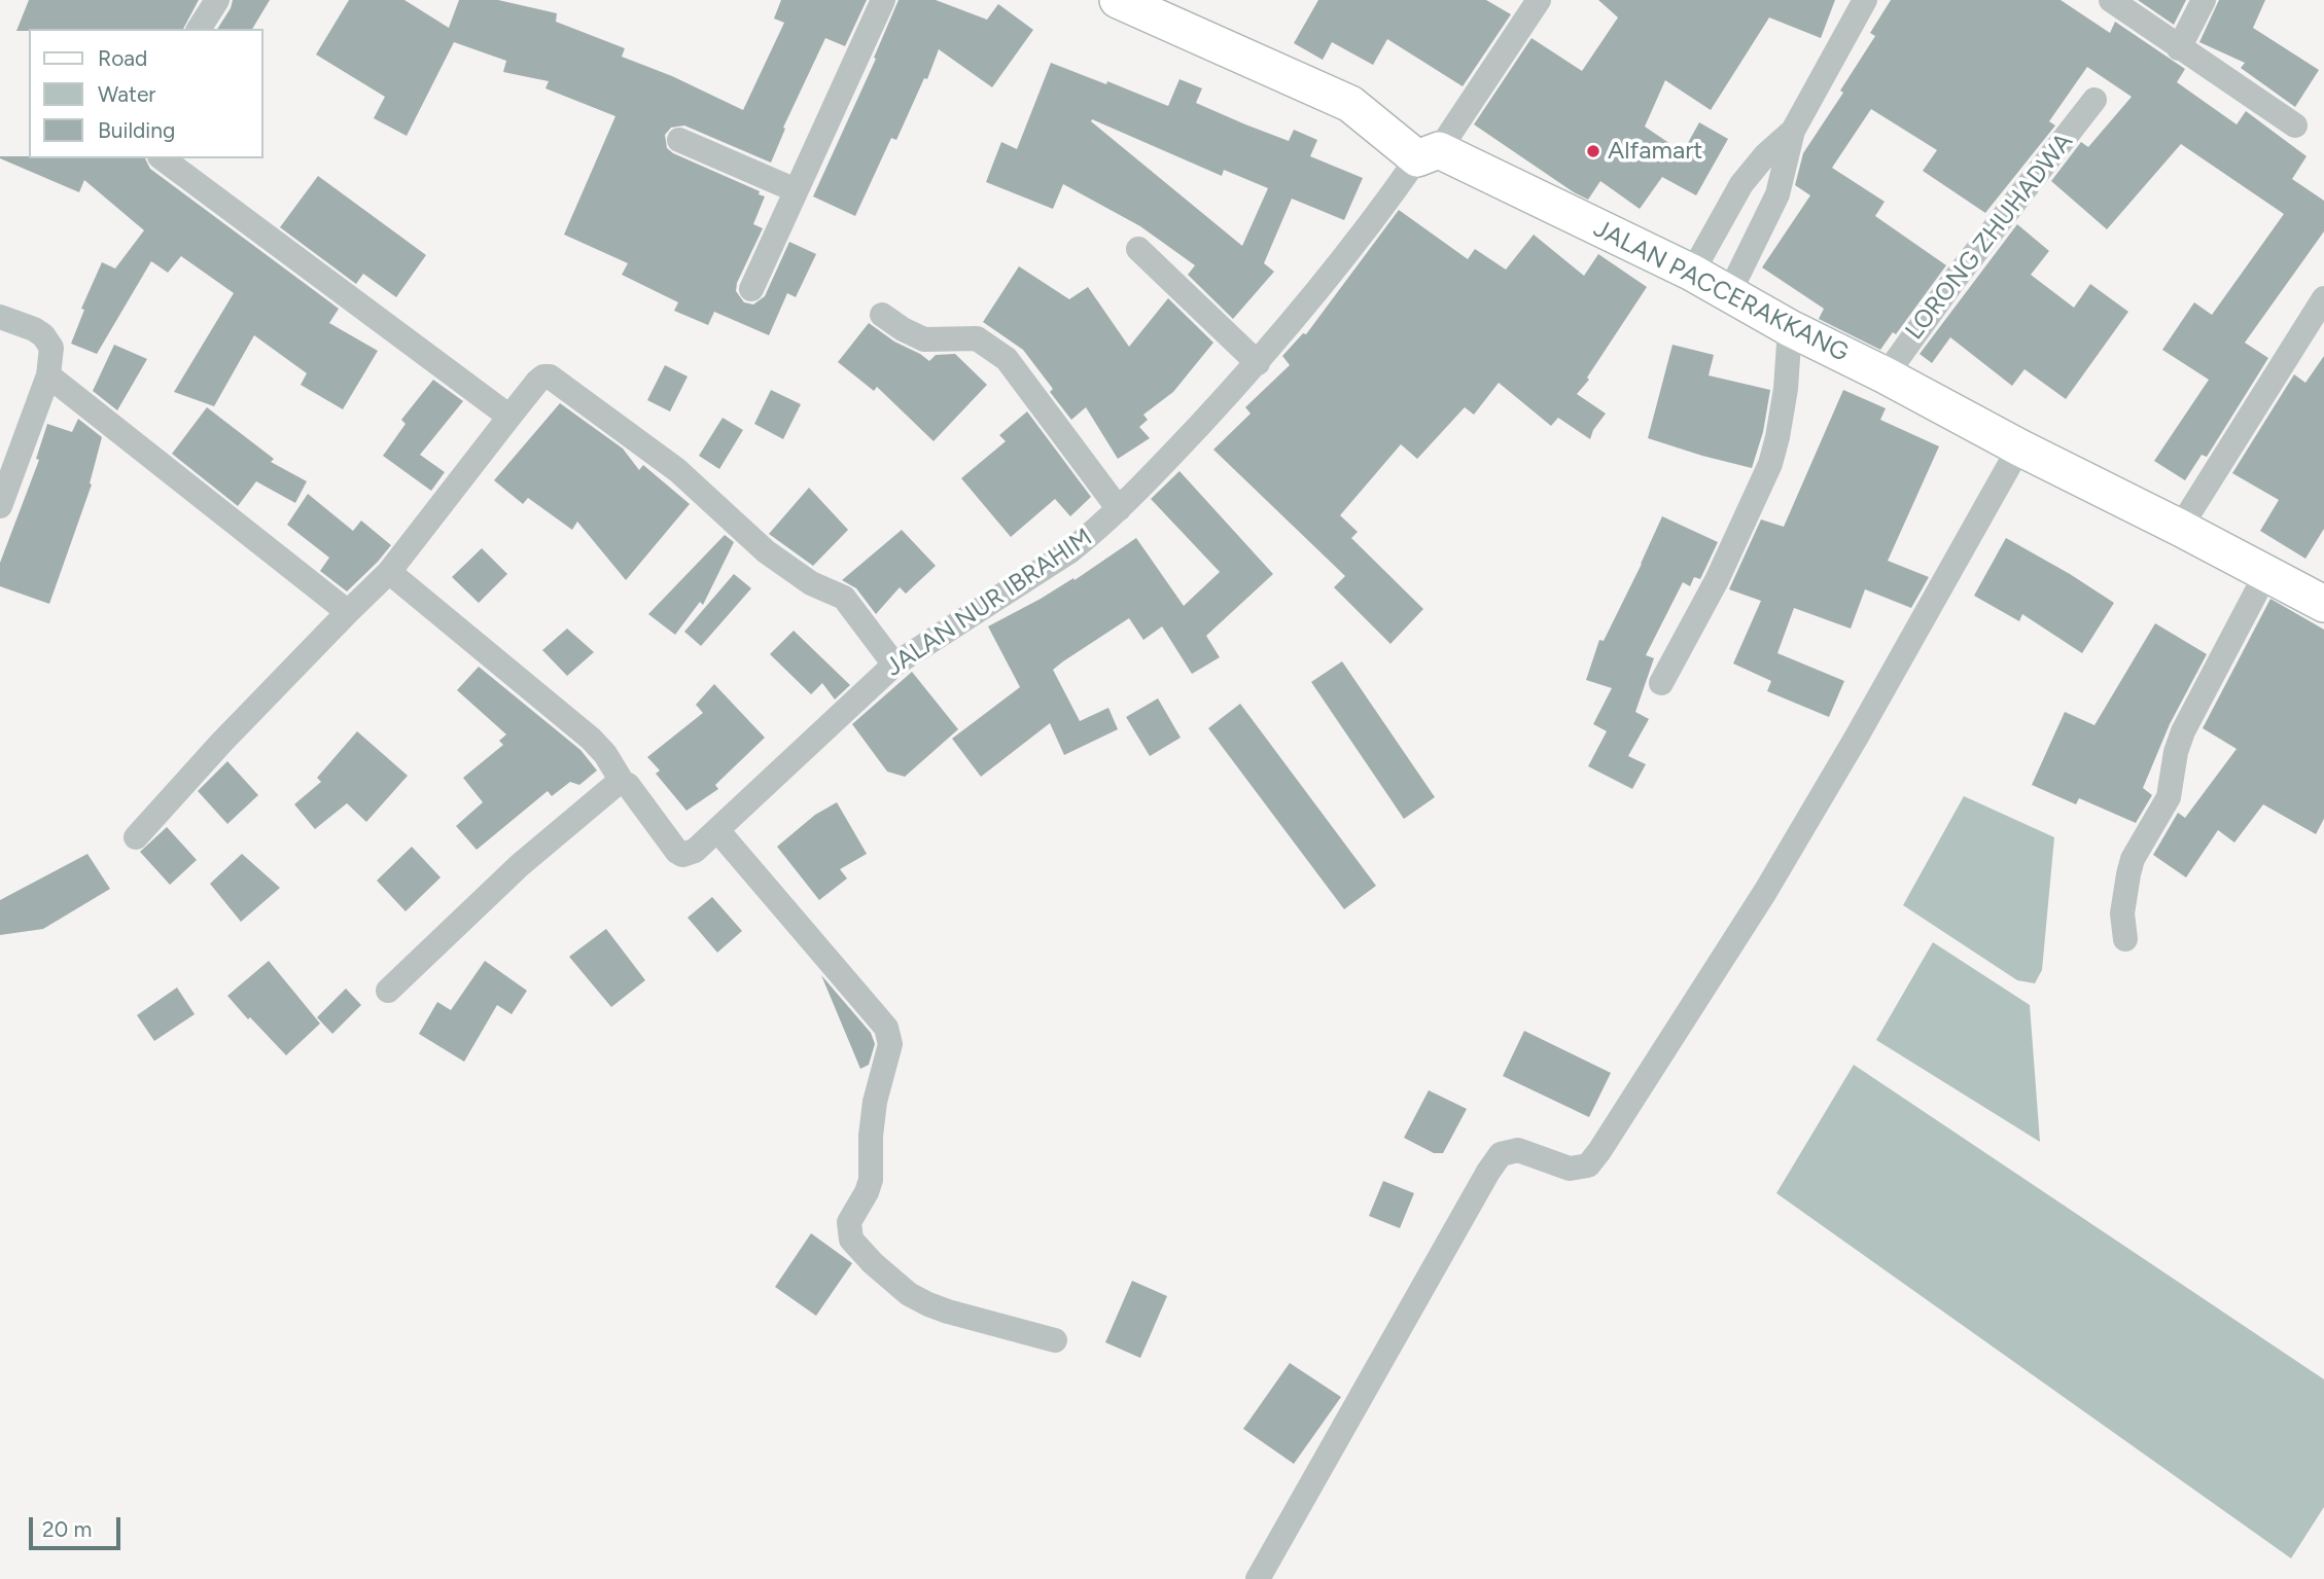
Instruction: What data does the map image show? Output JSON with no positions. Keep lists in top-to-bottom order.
{
  "streets": {
    "main road": ["JALAN PACCERAKKANG"],
    "street": ["LORONG ZHUHADWA", "JALAN NUR IBRAHIM"]
  },
  "crossings": [
    ["LORONG ZHUHADWA", "JALAN PACCERAKKANG"],
    ["JALAN PACCERAKKANG", "JALAN NUR IBRAHIM"]
  ],
  "places": ["Alfamart"],
  "legend": ["Road", "Water", "Building"],
  "scale_bar": "20 m"
}
